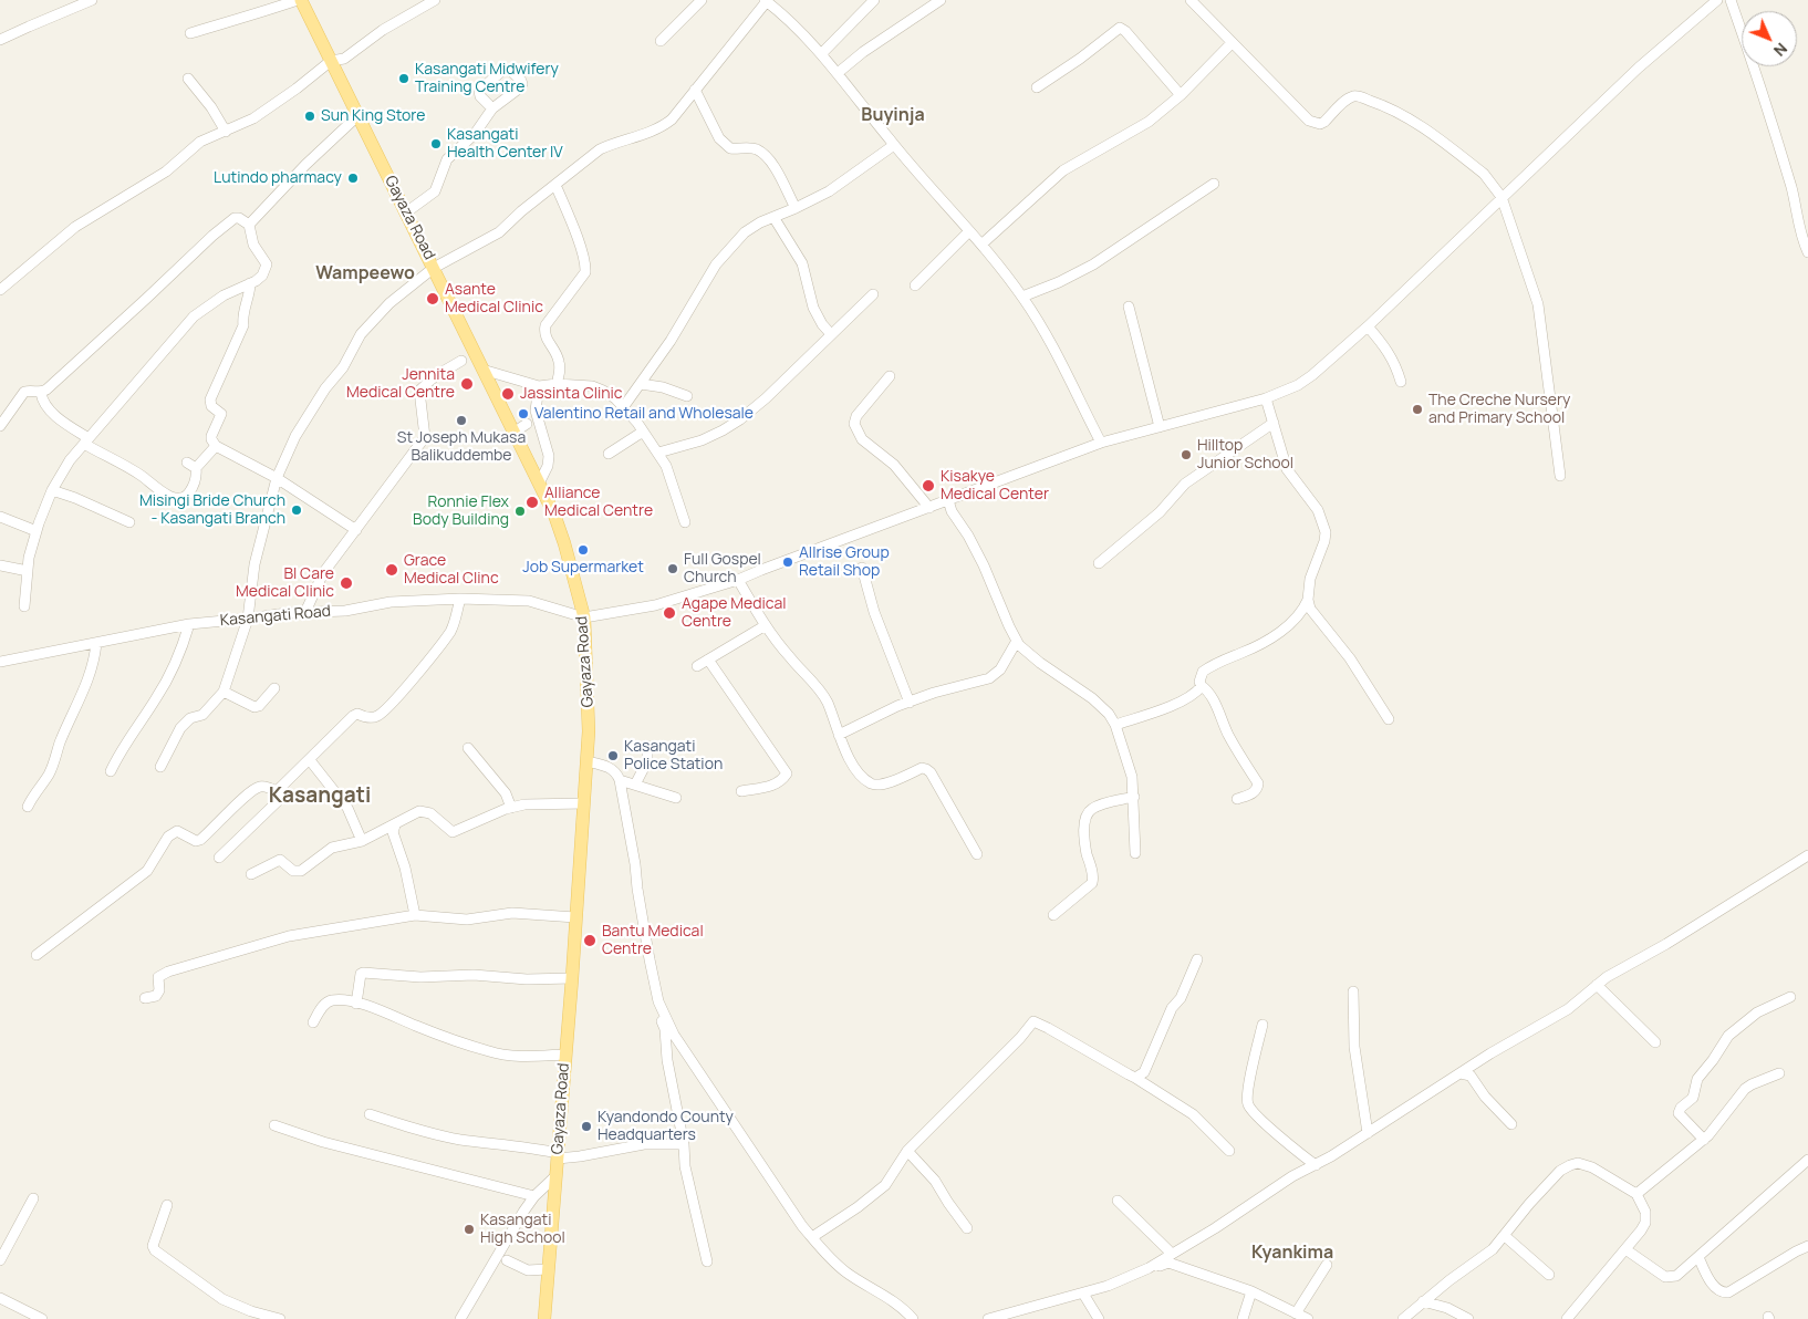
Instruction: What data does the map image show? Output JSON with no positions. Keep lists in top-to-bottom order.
{
  "streets": {
    "main road": ["Gayaza Road"],
    "street": ["Kasangati Road"]
  },
  "crossings": [
    ["Gayaza Road", "Kasangati Road"]
  ],
  "districts": [
    "Buyinja",
    "Wampeewo",
    "Kasangati",
    "Kyankima"
  ],
  "places": [
    "Kasangati Midwifery Training Centre",
    "Sun King Store",
    "Kasangati Health Center IV",
    "Lutindo pharmacy",
    "Asante Medical Clinic",
    "Jennita Medical Centre",
    "Jassinta Clinic",
    "The Creche Nursery and Primary School",
    "Valentino Retail and Wholesale",
    "St Joseph Mukasa Balikuddembe",
    "Hilltop Junior School",
    "Kisakye Medical Center",
    "Alliance Medical Centre",
    "Misingi Bride Church - Kasangati Branch",
    "Ronnie Flex Body Building",
    "Job Supermarket",
    "Allrise Group Retail Shop",
    "Full Gospel Church",
    "Grace Medical Clinc",
    "BI Care Medical Clinic",
    "Agape Medical Centre",
    "Kasangati Police Station",
    "Bantu Medical Centre",
    "Kyandondo County Headquarters",
    "Kasangati High School"
  ],
  "north": "bottom right"
}
